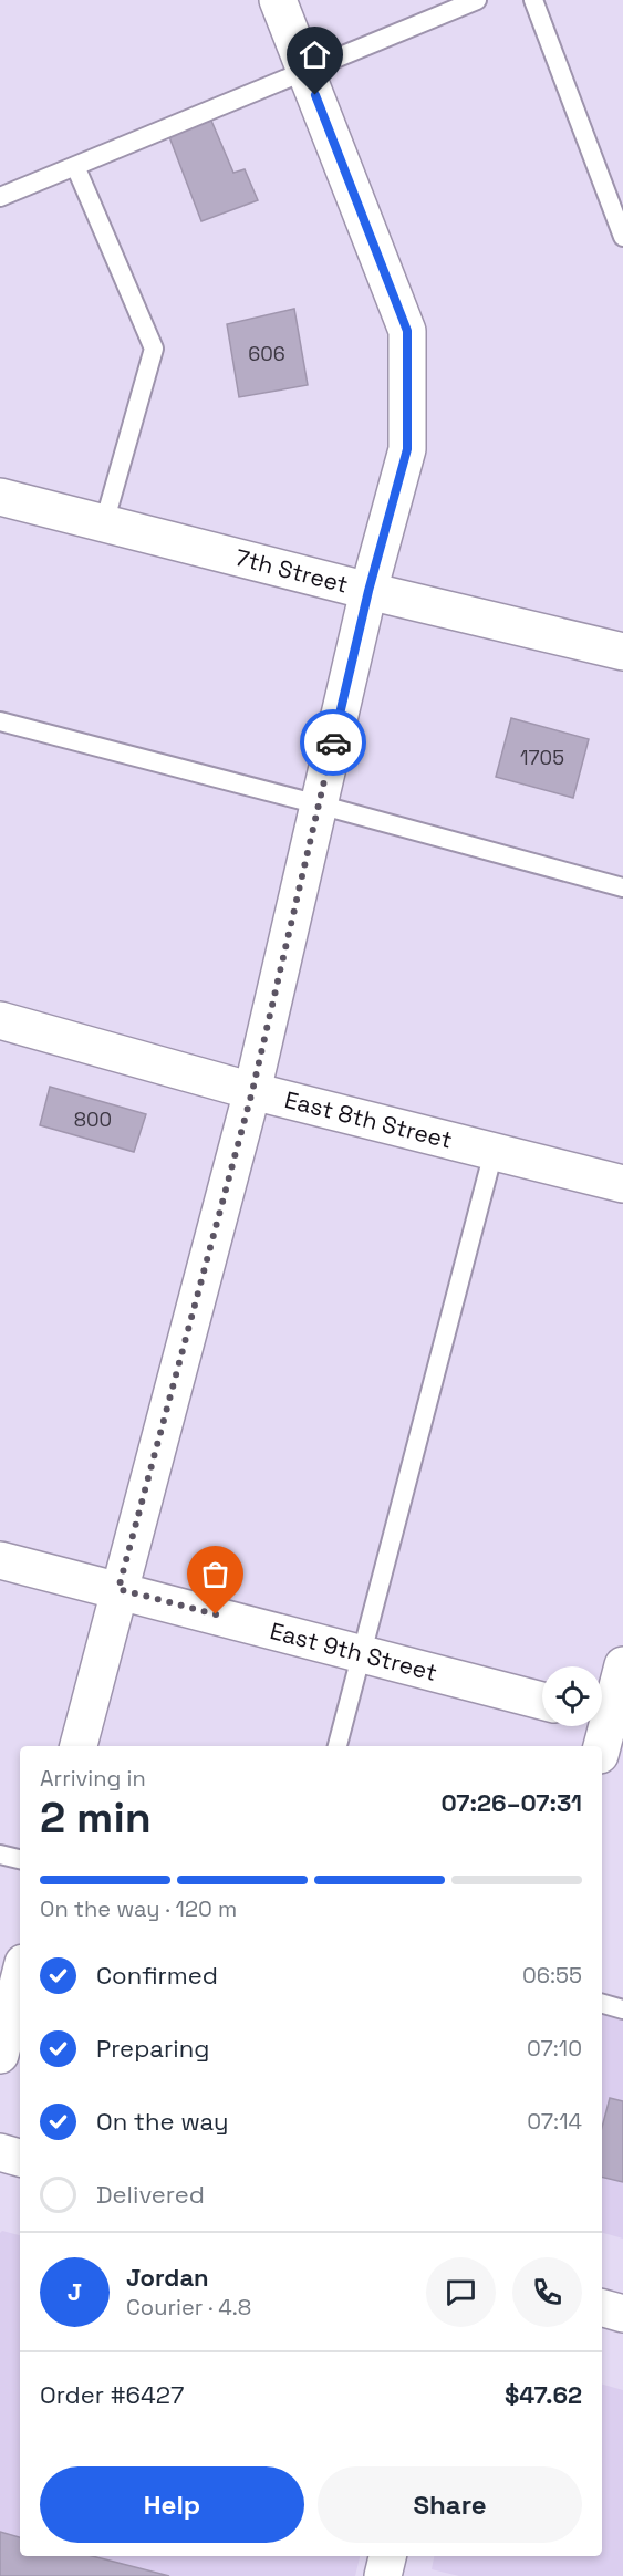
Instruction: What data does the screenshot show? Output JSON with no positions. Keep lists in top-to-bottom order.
{
  "streets": {
    "street": ["7th Street", "East 8th Street", "East 9th Street"]
  },
  "house_numbers": ["606", "1705", "800"],
  "page": {
    "heading": ["2 min", "Arriving in", "07:26–07:31"],
    "panel": [
      "Jordan",
      "Courier · 4.8",
      "Order #6427",
      "$47.62"
    ],
    "bar": "On the way · 120 m",
    "list": [
      ["Confirmed", "06:55"],
      ["Preparing", "07:10"],
      ["On the way", "07:14"],
      "Delivered"
    ],
    "round": "J",
    "buttons": ["Help", "Share"]
  }
}
